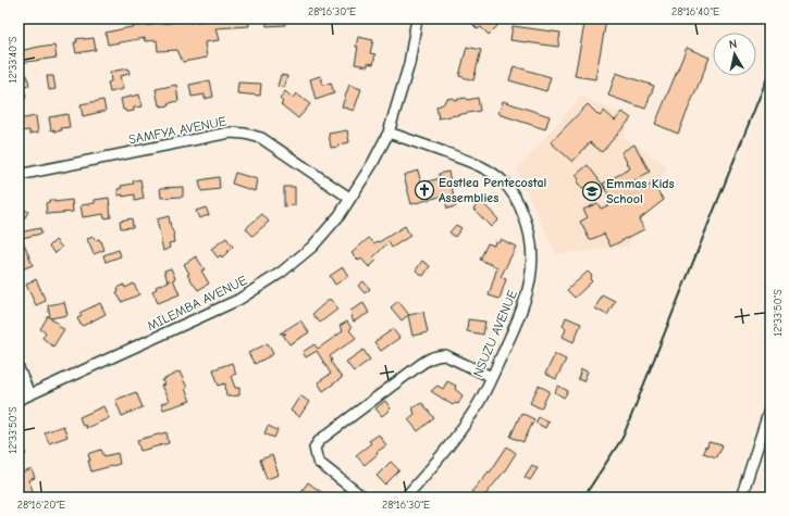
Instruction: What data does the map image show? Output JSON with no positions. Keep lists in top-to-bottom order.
{
  "streets": {
    "street": ["SAMFYA AVENUE", "MILEMBA AVENUE", "NSUZU AVENUE"]
  },
  "crossings": [
    ["SAMFYA AVENUE", "MILEMBA AVENUE"],
    ["MILEMBA AVENUE", "NSUZU AVENUE"]
  ],
  "places": {
    "church": ["Eastlea Pentecostal Assemblies"],
    "school or university": ["Emmas Kids School"]
  },
  "north": "top",
  "coordinates": [
    "28°16'30\"E",
    "28°16'40\"E",
    "12°33'40\"S",
    "12°33'50\"S",
    "28°16'20\"E"
  ]
}
